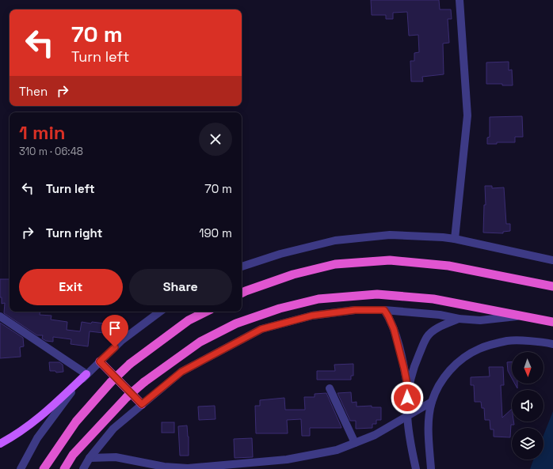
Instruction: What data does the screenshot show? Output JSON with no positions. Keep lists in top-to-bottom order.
{
  "north": "bottom",
  "page": {
    "turn": ["70 m", "Turn left"],
    "then": "Then",
    "heading": ["1 min", "310 m · 06:48"],
    "list": [
      {
        "name": "Turn left",
        "value": "70 m"
      },
      {
        "name": "Turn right",
        "value": "190 m"
      }
    ],
    "buttons": ["Exit", "Share"]
  }
}
